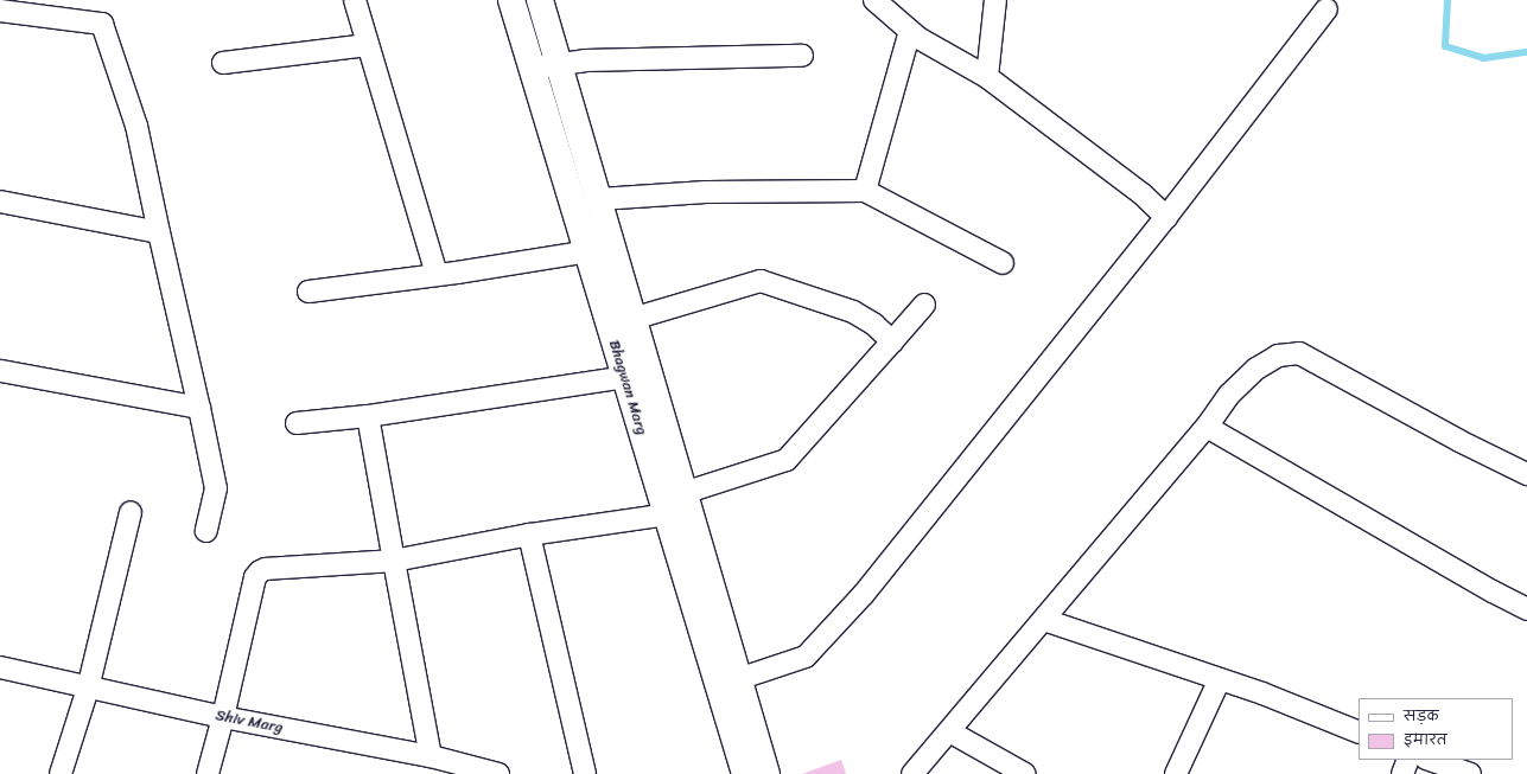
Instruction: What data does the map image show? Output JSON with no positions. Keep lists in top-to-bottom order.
{
  "streets": {
    "street": ["Bhagwan Marg", "Shiv Marg"]
  },
  "legend": ["सड़क", "इमारत"]
}
